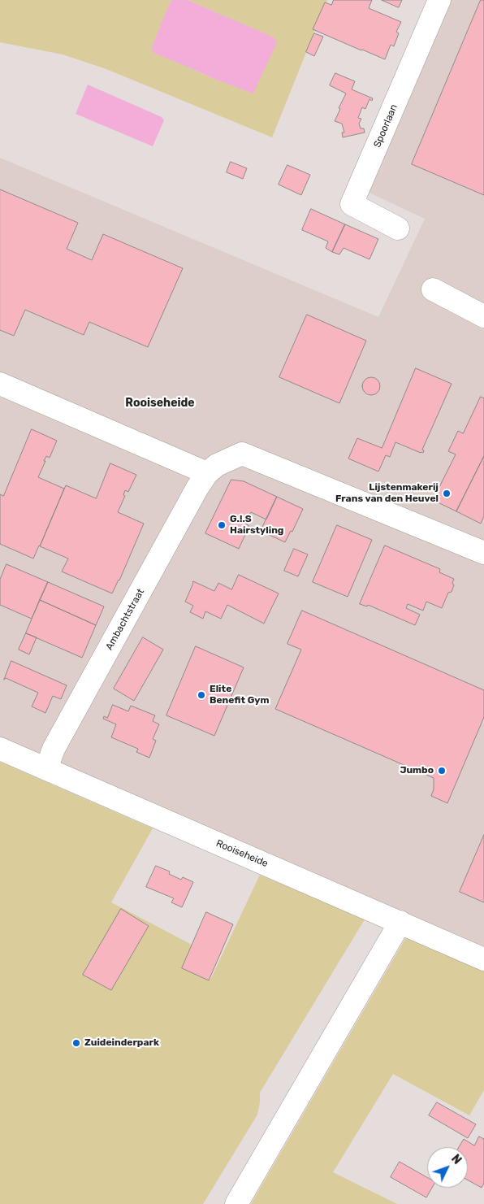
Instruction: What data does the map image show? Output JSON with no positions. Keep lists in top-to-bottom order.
{
  "streets": {
    "street": ["Spoorlaan", "Ambachtstraat", "Rooiseheide"]
  },
  "crossings": [
    ["Ambachtstraat", "Rooiseheide"]
  ],
  "districts": ["Rooiseheide"],
  "places": [
    "Lijstenmakerij Frans van den Heuvel",
    "G.!.S Hairstyling",
    "Elite Benefit Gym",
    "Jumbo",
    "Zuideinderpark"
  ],
  "north": "top right"
}
